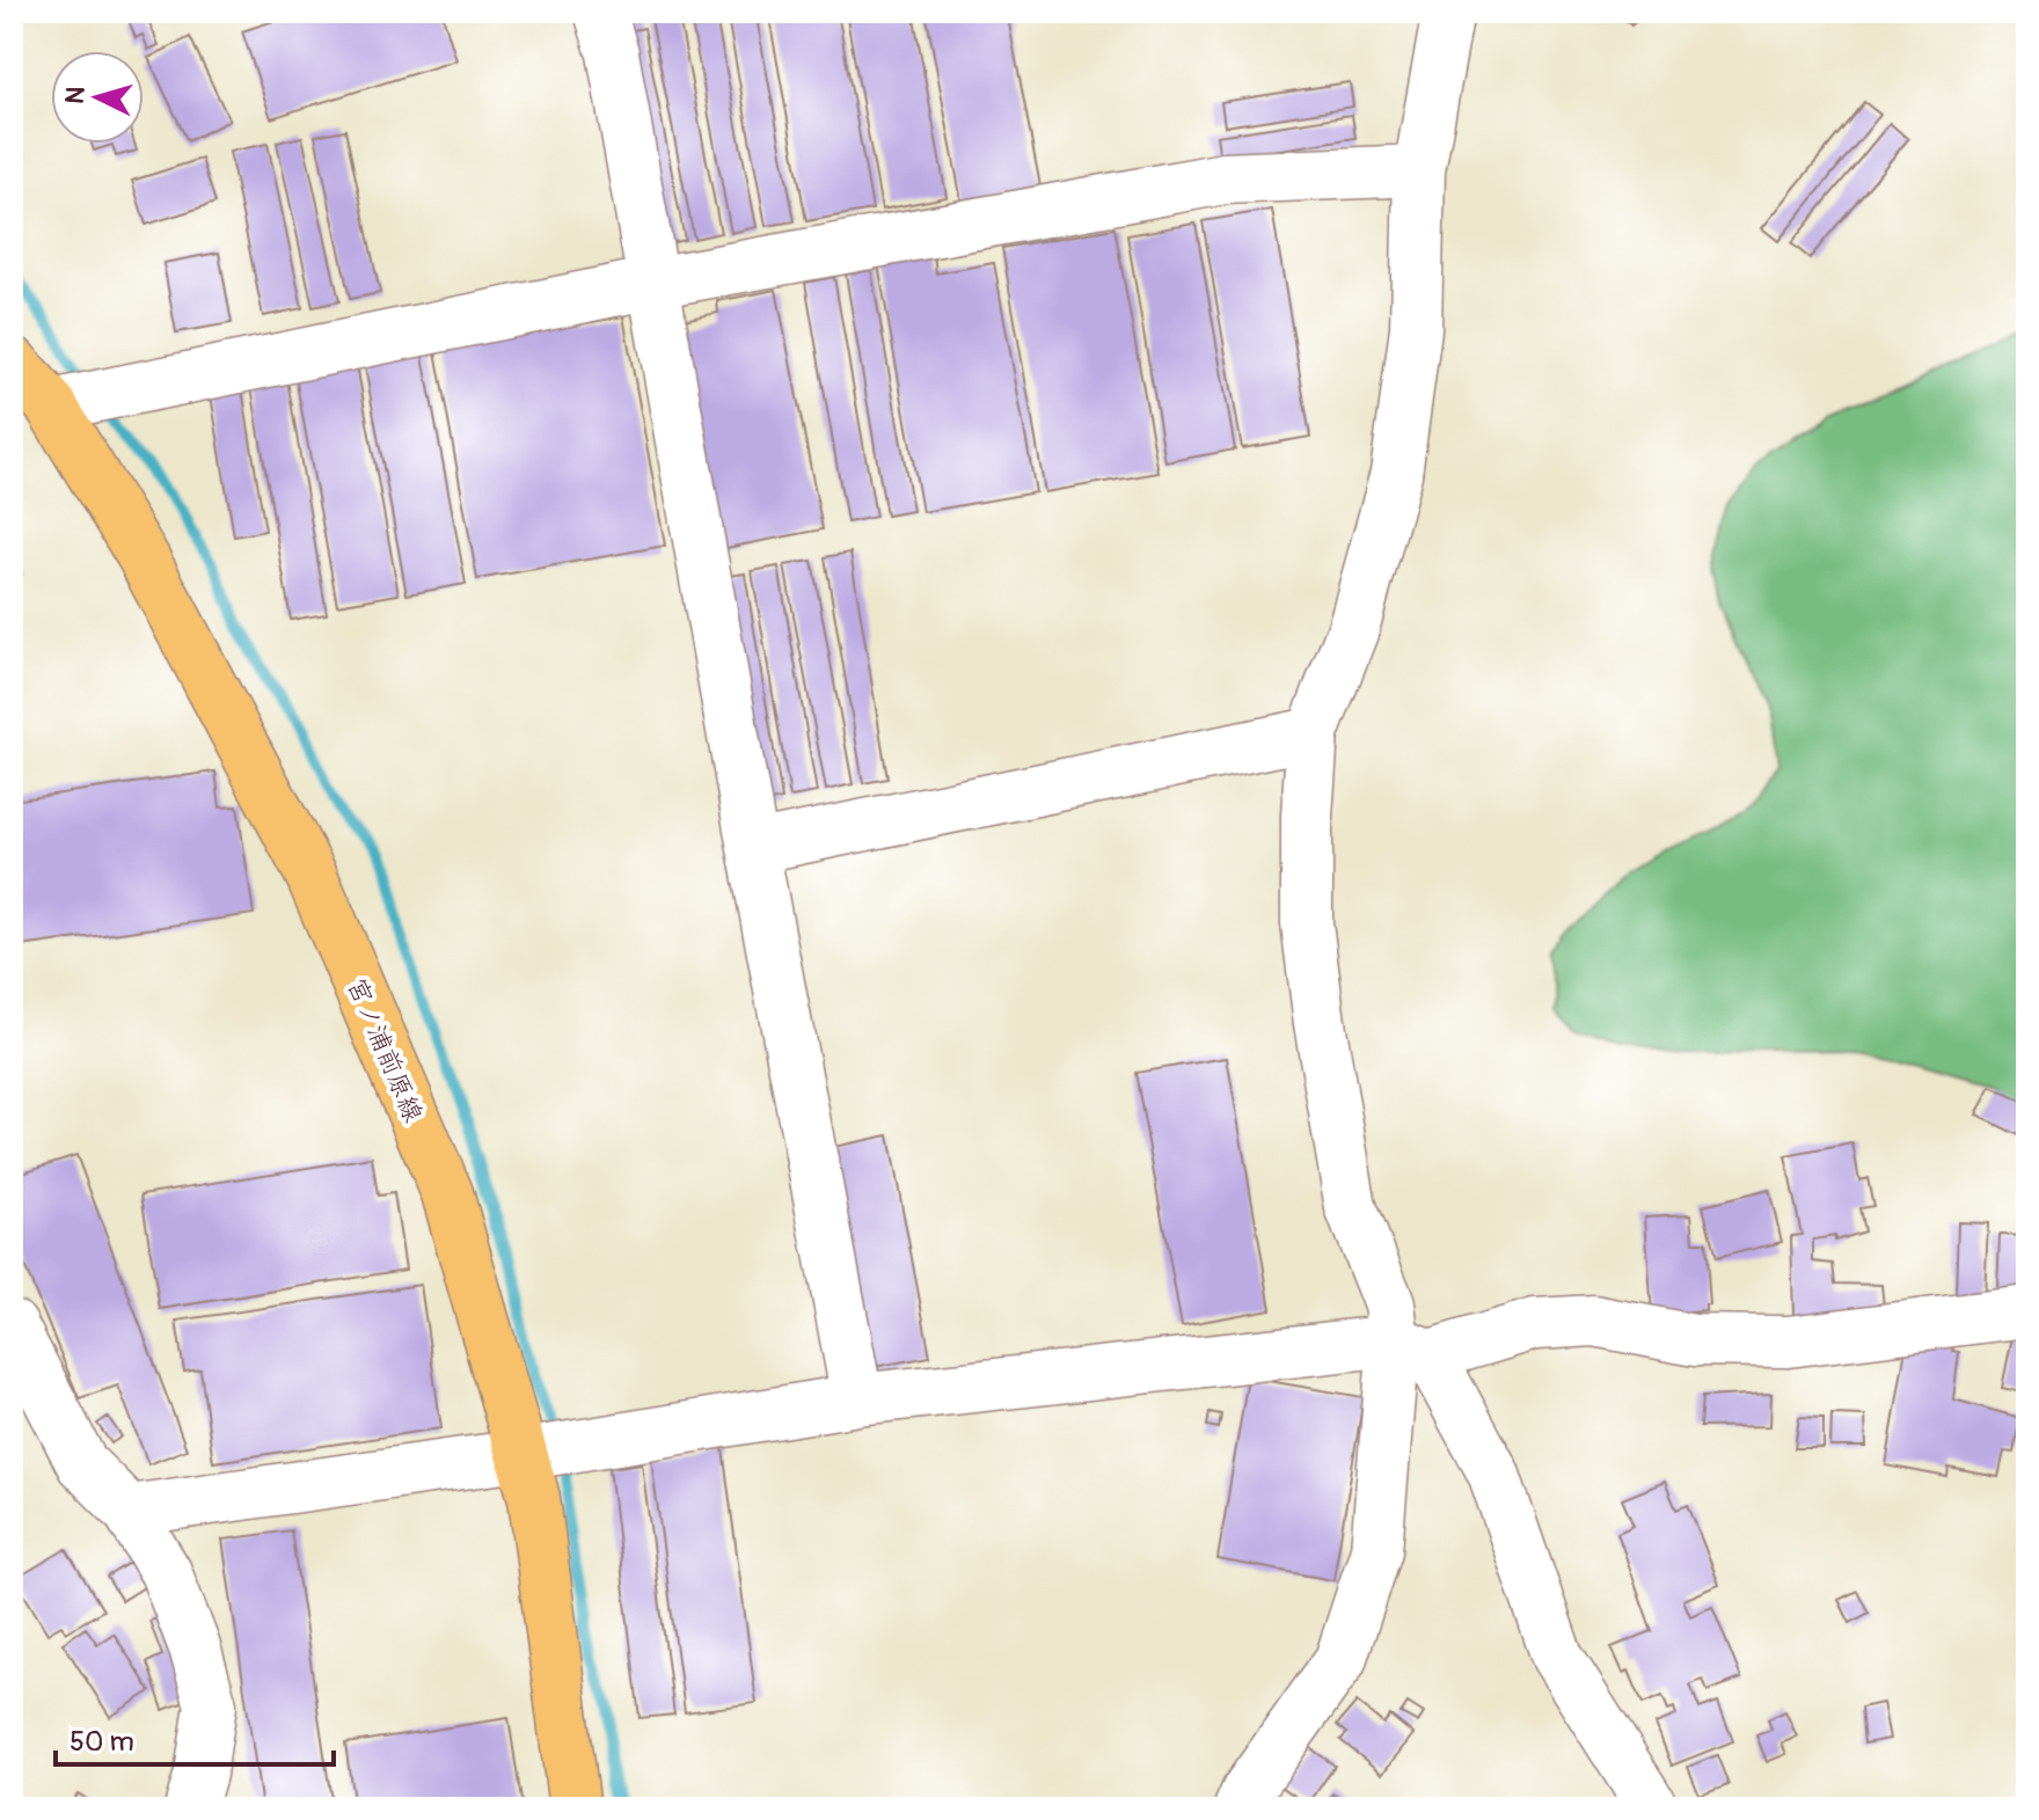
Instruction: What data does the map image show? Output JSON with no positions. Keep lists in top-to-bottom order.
{
  "streets": {
    "main road": ["宮ノ浦前原線"]
  },
  "scale_bar": "50 m",
  "north": "left"
}
